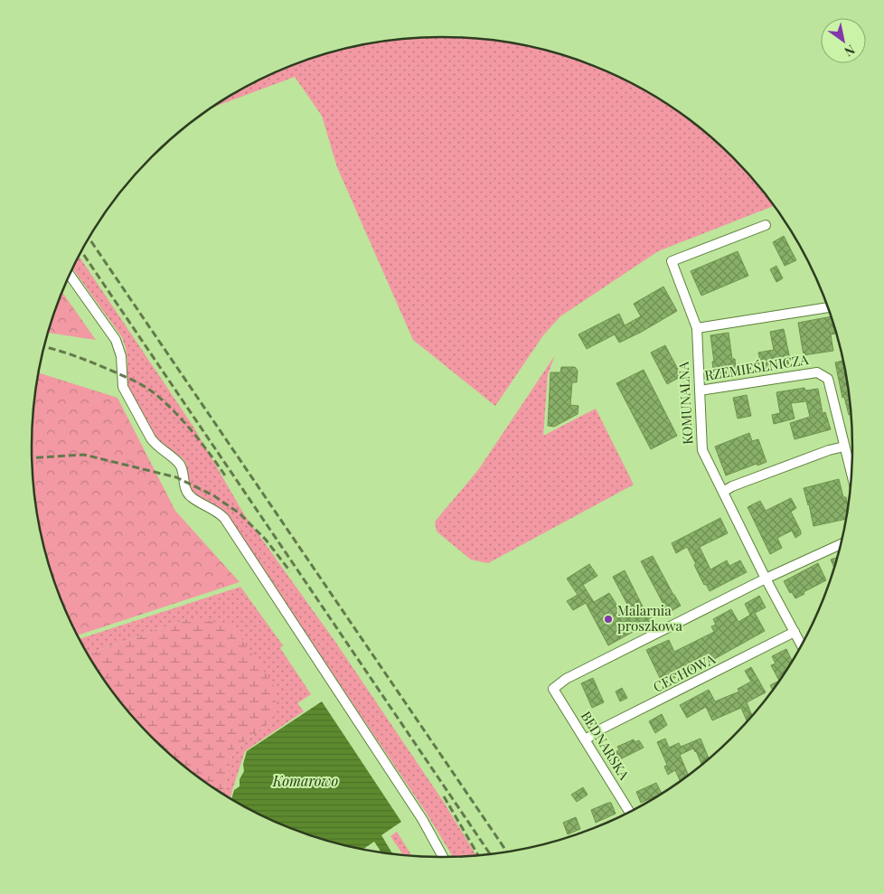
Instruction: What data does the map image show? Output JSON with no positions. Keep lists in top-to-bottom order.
{
  "streets": {
    "street": [
      "RZEMIEŚLNICZA",
      "KOMUNALNA",
      "CECHOWA",
      "BEDNARSKA"
    ]
  },
  "crossings": [
    ["RZEMIEŚLNICZA", "KOMUNALNA"],
    ["KOMUNALNA", "CECHOWA"],
    ["KOMUNALNA", "BEDNARSKA"],
    ["CECHOWA", "BEDNARSKA"]
  ],
  "water": ["Komarowo"],
  "places": ["Malarnia proszkowa"],
  "north": "bottom right"
}
